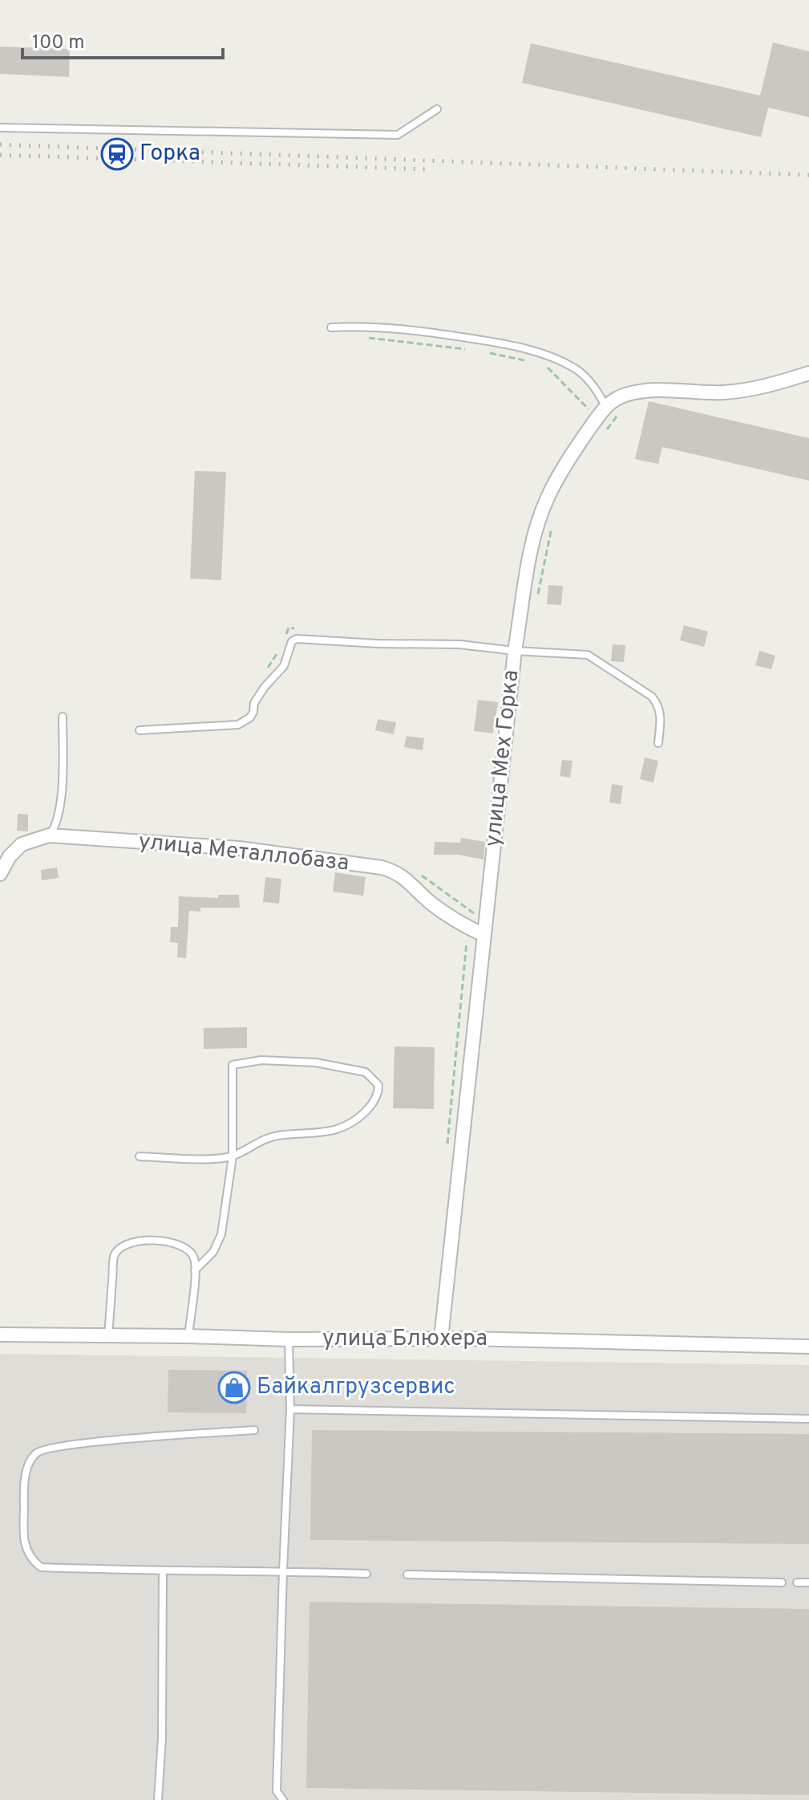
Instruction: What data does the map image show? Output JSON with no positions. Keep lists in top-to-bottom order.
{
  "streets": {
    "street": ["улица Мех Горка", "улица Металлобаза", "улица Блюхера"]
  },
  "crossings": [
    ["улица Мех Горка", "улица Металлобаза"],
    ["улица Мех Горка", "улица Блюхера"]
  ],
  "places": {
    "station": ["Горка"],
    "shop": ["Байкалгрузсервис"]
  },
  "scale_bar": "100 m"
}
